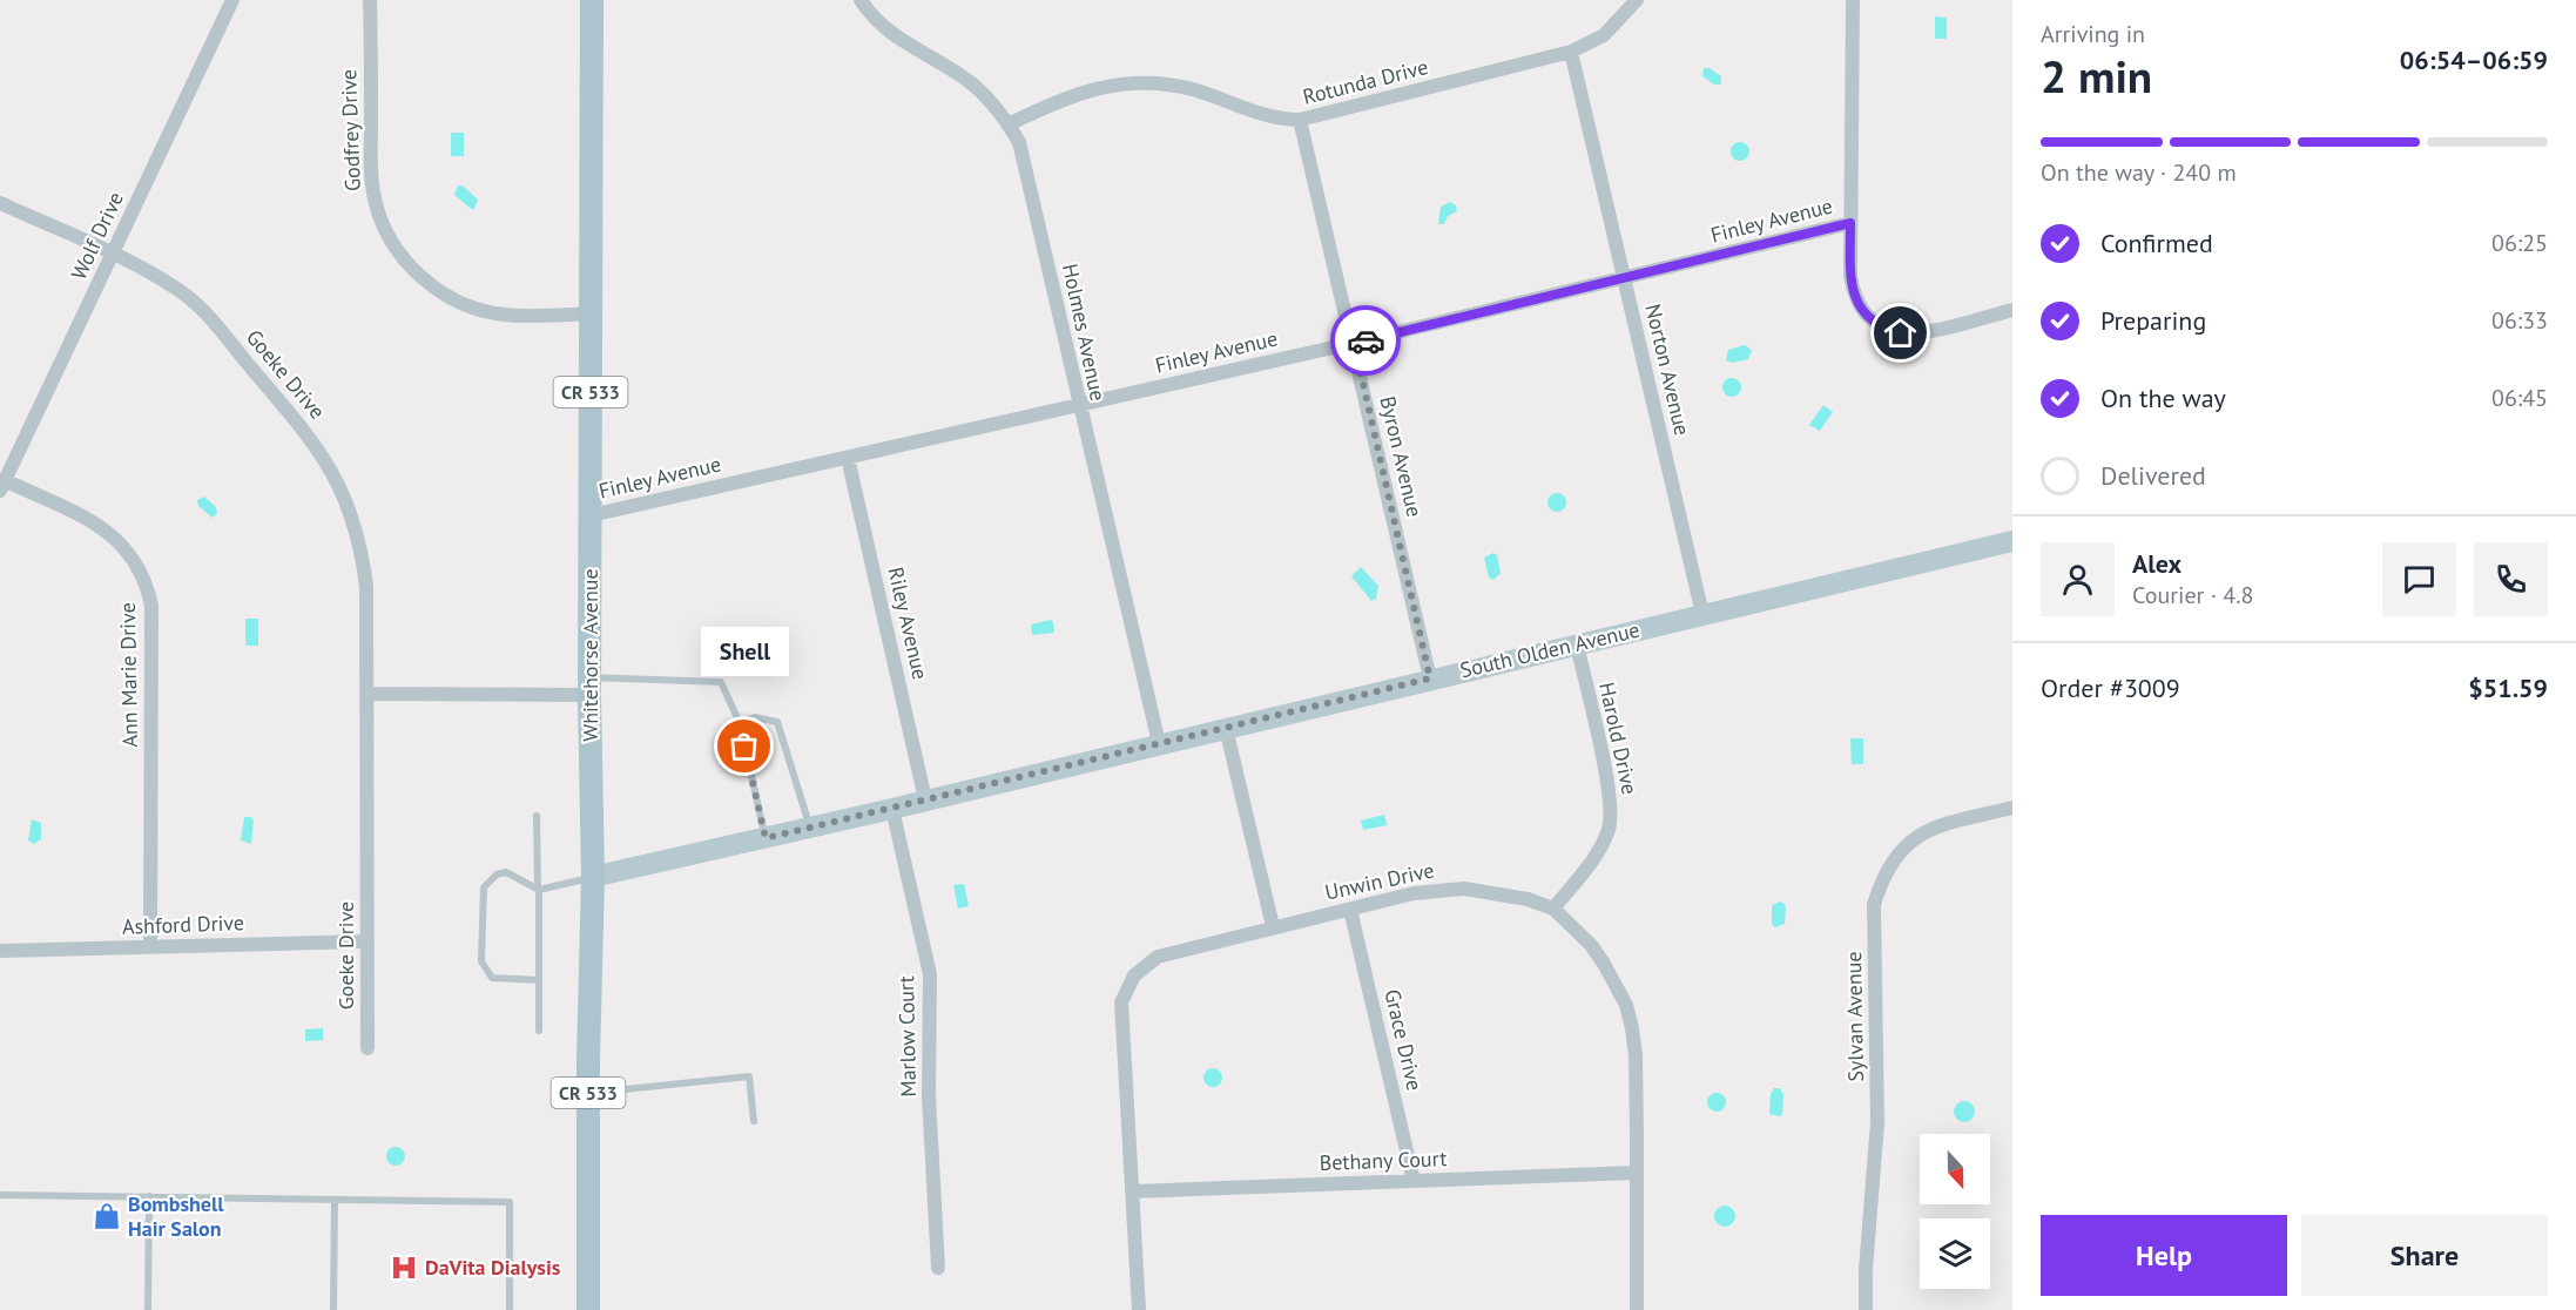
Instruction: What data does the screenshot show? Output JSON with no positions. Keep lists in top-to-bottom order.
{
  "streets": {
    "main road": ["CR 533", "South Olden Avenue", "Whitehorse Avenue"],
    "street": [
      "Rotunda Drive",
      "Godfrey Drive",
      "Finley Avenue",
      "Wolf Drive",
      "Holmes Avenue",
      "Norton Avenue",
      "Goeke Drive",
      "Byron Avenue",
      "Riley Avenue",
      "Ann Marie Drive",
      "Harold Drive",
      "Unwin Drive",
      "Ashford Drive",
      "Sylvan Avenue",
      "Marlow Court",
      "Grace Drive",
      "Bethany Court"
    ]
  },
  "crossings": [
    ["Rotunda Drive", "Holmes Avenue"],
    ["Rotunda Drive", "Norton Avenue"],
    ["Rotunda Drive", "Byron Avenue"],
    ["Godfrey Drive", "Whitehorse Avenue"],
    ["Finley Avenue", "Holmes Avenue"],
    ["Finley Avenue", "Norton Avenue"],
    ["Finley Avenue", "Byron Avenue"],
    ["Finley Avenue", "Riley Avenue"],
    ["Finley Avenue", "Whitehorse Avenue"],
    ["Wolf Drive", "Goeke Drive"],
    ["Wolf Drive", "Ann Marie Drive"],
    ["Holmes Avenue", "South Olden Avenue"],
    ["Norton Avenue", "South Olden Avenue"],
    ["Goeke Drive", "Ashford Drive"],
    ["Byron Avenue", "South Olden Avenue"],
    ["Riley Avenue", "South Olden Avenue"],
    ["South Olden Avenue", "Whitehorse Avenue"],
    ["South Olden Avenue", "Harold Drive"],
    ["South Olden Avenue", "Marlow Court"],
    ["Ann Marie Drive", "Ashford Drive"],
    ["Harold Drive", "Unwin Drive"],
    ["Unwin Drive", "Grace Drive"],
    ["Unwin Drive", "Bethany Court"],
    ["Grace Drive", "Bethany Court"]
  ],
  "places": {
    "other": ["Shell"],
    "shop": ["Bombshell Hair Salon"],
    "hospital": ["DaVita Dialysis"]
  },
  "north": "bottom",
  "page": {
    "heading": ["2 min", "Arriving in", "06:54–06:59"],
    "panel": [
      "Alex",
      "Courier · 4.8",
      "Order #3009",
      "$51.59"
    ],
    "bar": "On the way · 240 m",
    "list": [
      ["Confirmed", "06:25"],
      ["Preparing", "06:33"],
      ["On the way", "06:45"],
      "Delivered"
    ],
    "bubble": "Shell",
    "buttons": ["Help", "Share"]
  }
}
